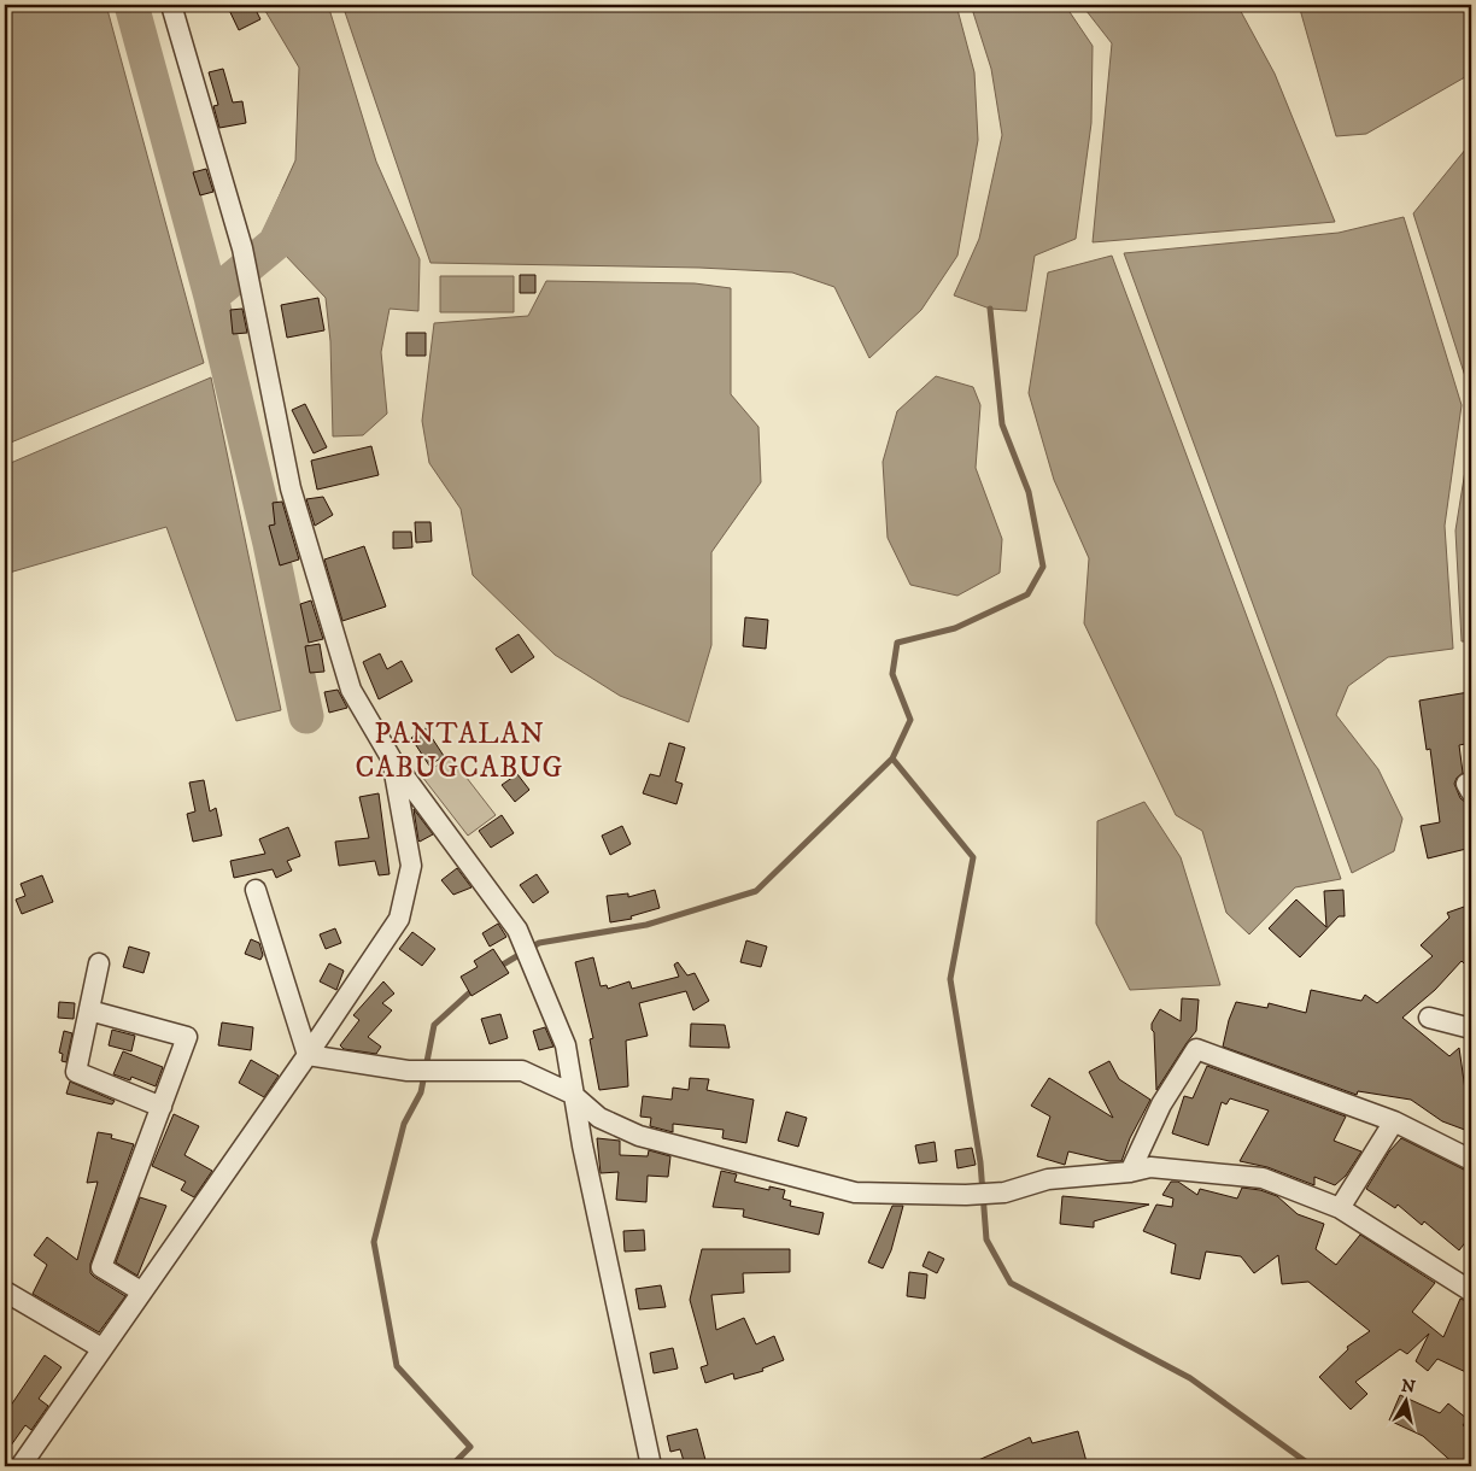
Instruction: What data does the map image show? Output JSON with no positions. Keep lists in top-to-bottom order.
{
  "districts": ["PANTALAN CABUGCABUG"],
  "north": "top"
}
